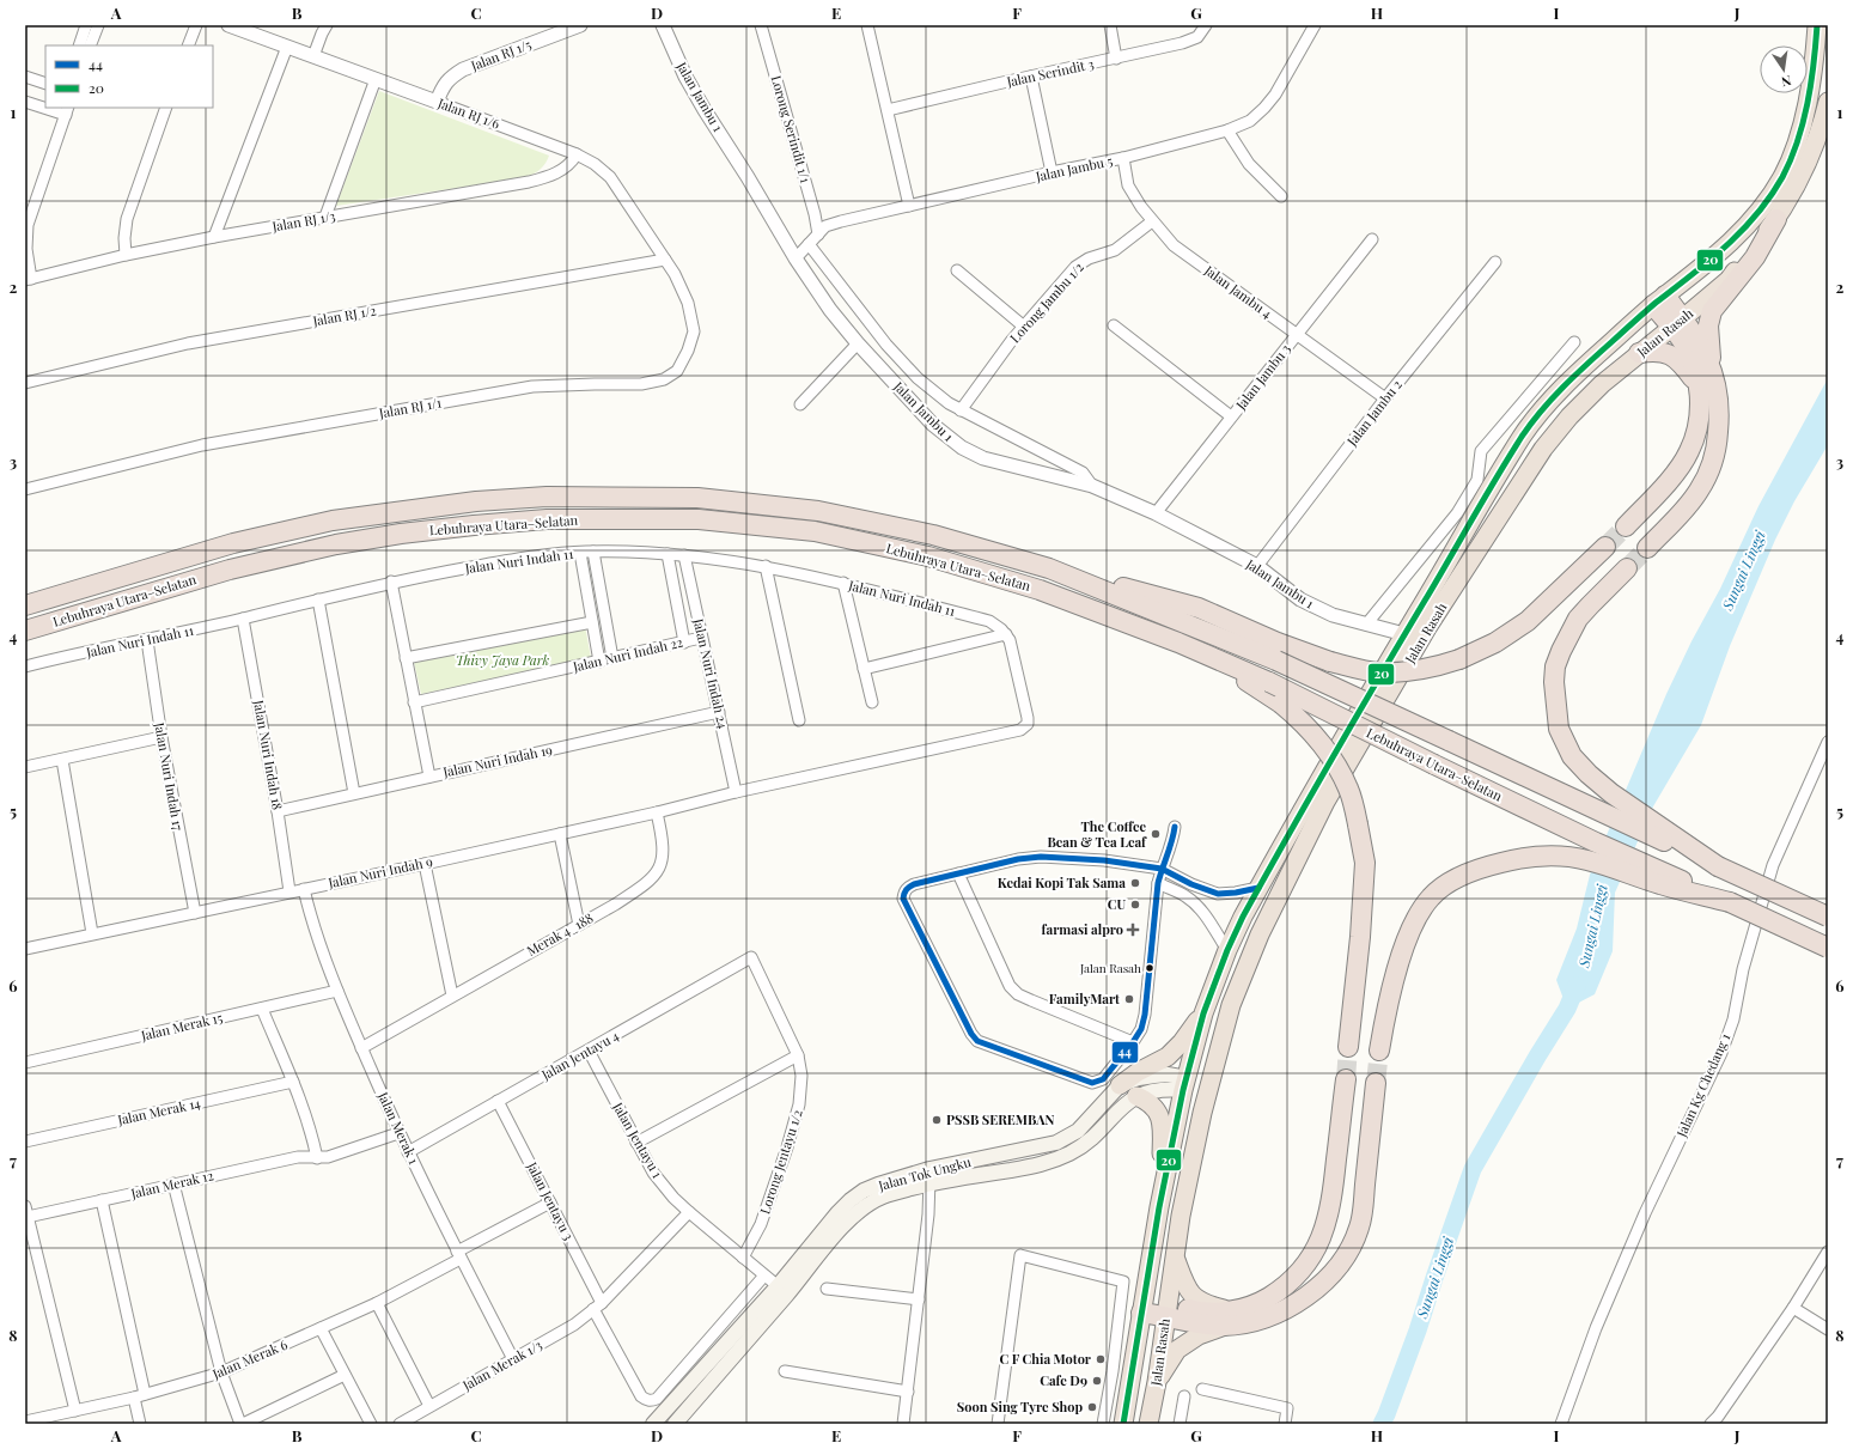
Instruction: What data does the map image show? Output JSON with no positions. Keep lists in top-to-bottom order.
{
  "streets": {
    "highway": ["Jalan Rasah", "Lebuhraya Utara–Selatan"],
    "main road": ["Jalan Tok Ungku"],
    "street": [
      "Jalan RJ 1/5",
      "Jalan Serindit 3",
      "Jalan Jambu 1",
      "Jalan RJ 1/6",
      "Lorong Serindit 1/1",
      "Jalan Jambu 5",
      "Jalan RJ 1/3",
      "Jalan Jambu 4",
      "Lorong Jambu 1/2",
      "Jalan RJ 1/2",
      "Jalan Jambu 3",
      "Jalan RJ 1/1",
      "Jalan Jambu 2",
      "Jalan Nuri Indah 11",
      "Jalan Nuri Indah 22",
      "Jalan Nuri Indah 24",
      "Jalan Nuri Indah 18",
      "Jalan Nuri Indah 19",
      "Jalan Nuri Indah 17",
      "Jalan Nuri Indah 9",
      "Merak 4_188",
      "Jalan Merak 15",
      "Jalan Jentayu 4",
      "Jalan Kg Chedang 1",
      "Jalan Merak 14",
      "Jalan Merak 1",
      "Jalan Jentayu 1",
      "Lorong Jentayu 1/2",
      "Jalan Merak 12",
      "Jalan Jentayu 3",
      "Jalan Merak 6",
      "Jalan Merak 1/3"
    ]
  },
  "crossings": [
    ["Jalan RJ 1/5", "Jalan RJ 1/6"],
    ["Jalan Jambu 1", "Jalan Jambu 5"],
    ["Jalan Jambu 1", "Jalan Rasah"],
    ["Jalan Jambu 1", "Jalan Jambu 3"],
    ["Jalan Jambu 1", "Jalan Jambu 2"],
    ["Jalan RJ 1/6", "Jalan RJ 1/3"],
    ["Jalan RJ 1/6", "Jalan RJ 1/2"],
    ["Jalan RJ 1/6", "Jalan RJ 1/1"],
    ["Lorong Serindit 1/1", "Jalan Jambu 5"],
    ["Jalan Jambu 5", "Jalan Jambu 4"],
    ["Jalan Jambu 4", "Lorong Jambu 1/2"],
    ["Jalan Jambu 4", "Jalan Jambu 3"],
    ["Jalan Jambu 4", "Jalan Jambu 2"],
    ["Jalan RJ 1/2", "Jalan RJ 1/1"],
    ["Jalan Rasah", "Jalan Tok Ungku"],
    ["Jalan Nuri Indah 11", "Jalan Nuri Indah 24"],
    ["Jalan Nuri Indah 11", "Jalan Nuri Indah 18"],
    ["Jalan Nuri Indah 11", "Jalan Nuri Indah 17"],
    ["Jalan Nuri Indah 11", "Jalan Nuri Indah 9"],
    ["Jalan Nuri Indah 22", "Jalan Nuri Indah 24"],
    ["Jalan Nuri Indah 24", "Jalan Nuri Indah 19"],
    ["Jalan Nuri Indah 24", "Jalan Nuri Indah 9"],
    ["Jalan Nuri Indah 18", "Jalan Nuri Indah 19"],
    ["Jalan Nuri Indah 18", "Jalan Nuri Indah 9"],
    ["Jalan Nuri Indah 17", "Jalan Nuri Indah 9"],
    ["Jalan Nuri Indah 9", "Merak 4_188"],
    ["Jalan Nuri Indah 9", "Jalan Merak 1"],
    ["Merak 4_188", "Jalan Merak 1"],
    ["Jalan Merak 15", "Jalan Merak 1"],
    ["Jalan Jentayu 4", "Jalan Merak 1"],
    ["Jalan Jentayu 4", "Jalan Jentayu 1"],
    ["Jalan Jentayu 4", "Lorong Jentayu 1/2"],
    ["Jalan Jentayu 4", "Jalan Jentayu 3"],
    ["Jalan Merak 1", "Jalan Merak 12"],
    ["Jalan Merak 1", "Jalan Merak 6"],
    ["Jalan Merak 1", "Jalan Merak 1/3"],
    ["Jalan Jentayu 1", "Lorong Jentayu 1/2"],
    ["Jalan Jentayu 1", "Jalan Tok Ungku"],
    ["Jalan Jentayu 1", "Jalan Jentayu 3"],
    ["Jalan Jentayu 1", "Jalan Merak 1/3"],
    ["Jalan Jentayu 3", "Jalan Merak 6"],
    ["Jalan Jentayu 3", "Jalan Merak 1/3"]
  ],
  "water": ["Sungai Linggi"],
  "parks": ["Thivy Jaya Park"],
  "places": {
    "other": [
      "The Coffee Bean & Tea Leaf",
      "Kedai Kopi Tak Sama",
      "CU",
      "Jalan Rasah",
      "FamilyMart",
      "PSSB SEREMBAN",
      "C F Chia Motor",
      "Cafe D9",
      "Soon Sing Tyre Shop"
    ],
    "health": ["farmasi alpro"]
  },
  "lines": ["transit line 20", "transit line 44"],
  "legend": ["44", "20"],
  "north": "bottom",
  "grid": {
    "columns": [
      "A",
      "B",
      "C",
      "D",
      "E",
      "F",
      "G",
      "H",
      "I",
      "J"
    ],
    "rows": [
      "1",
      "2",
      "3",
      "4",
      "5",
      "6",
      "7",
      "8"
    ]
  }
}
